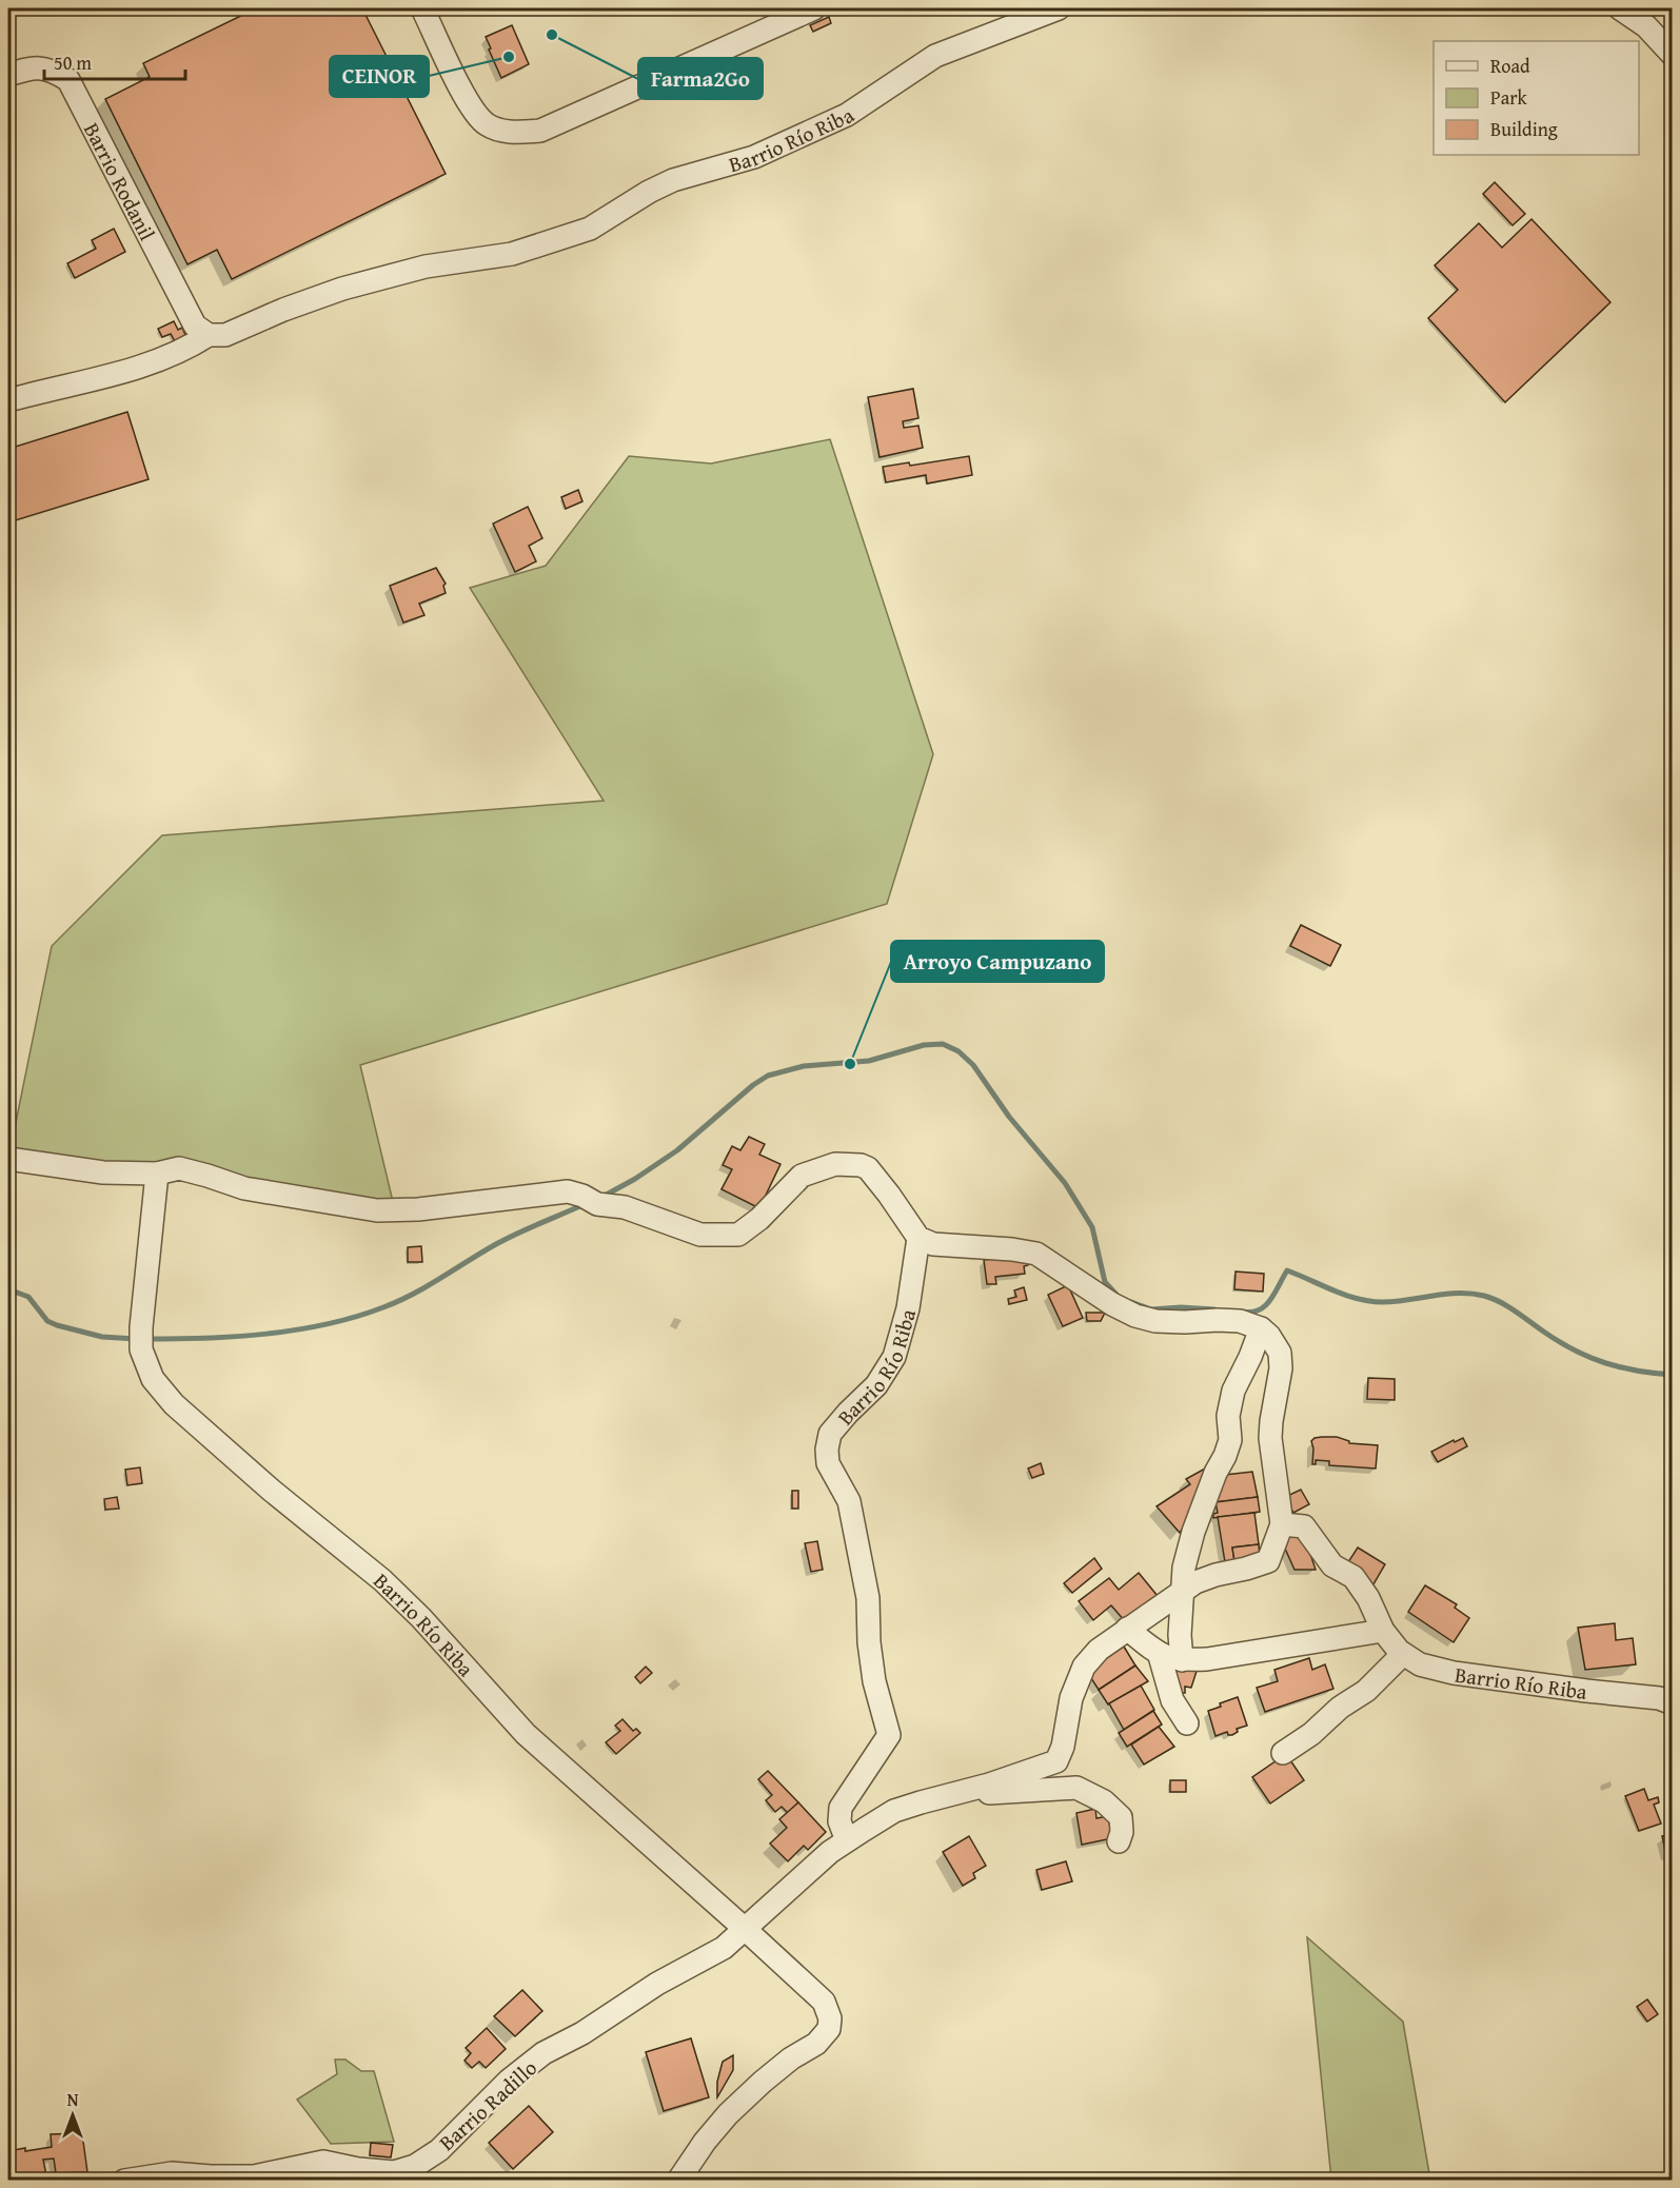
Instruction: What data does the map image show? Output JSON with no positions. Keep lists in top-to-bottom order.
{
  "streets": {
    "street": ["Barrio Río Riba", "Barrio Rodanil", "Barrio Radillo"]
  },
  "crossings": [
    ["Barrio Río Riba", "Barrio Rodanil"],
    ["Barrio Río Riba", "Barrio Radillo"]
  ],
  "places": ["Farma2Go", "CEINOR", "Arroyo Campuzano"],
  "legend": ["Road", "Park", "Building"],
  "scale_bar": "50 m",
  "north": "top"
}
